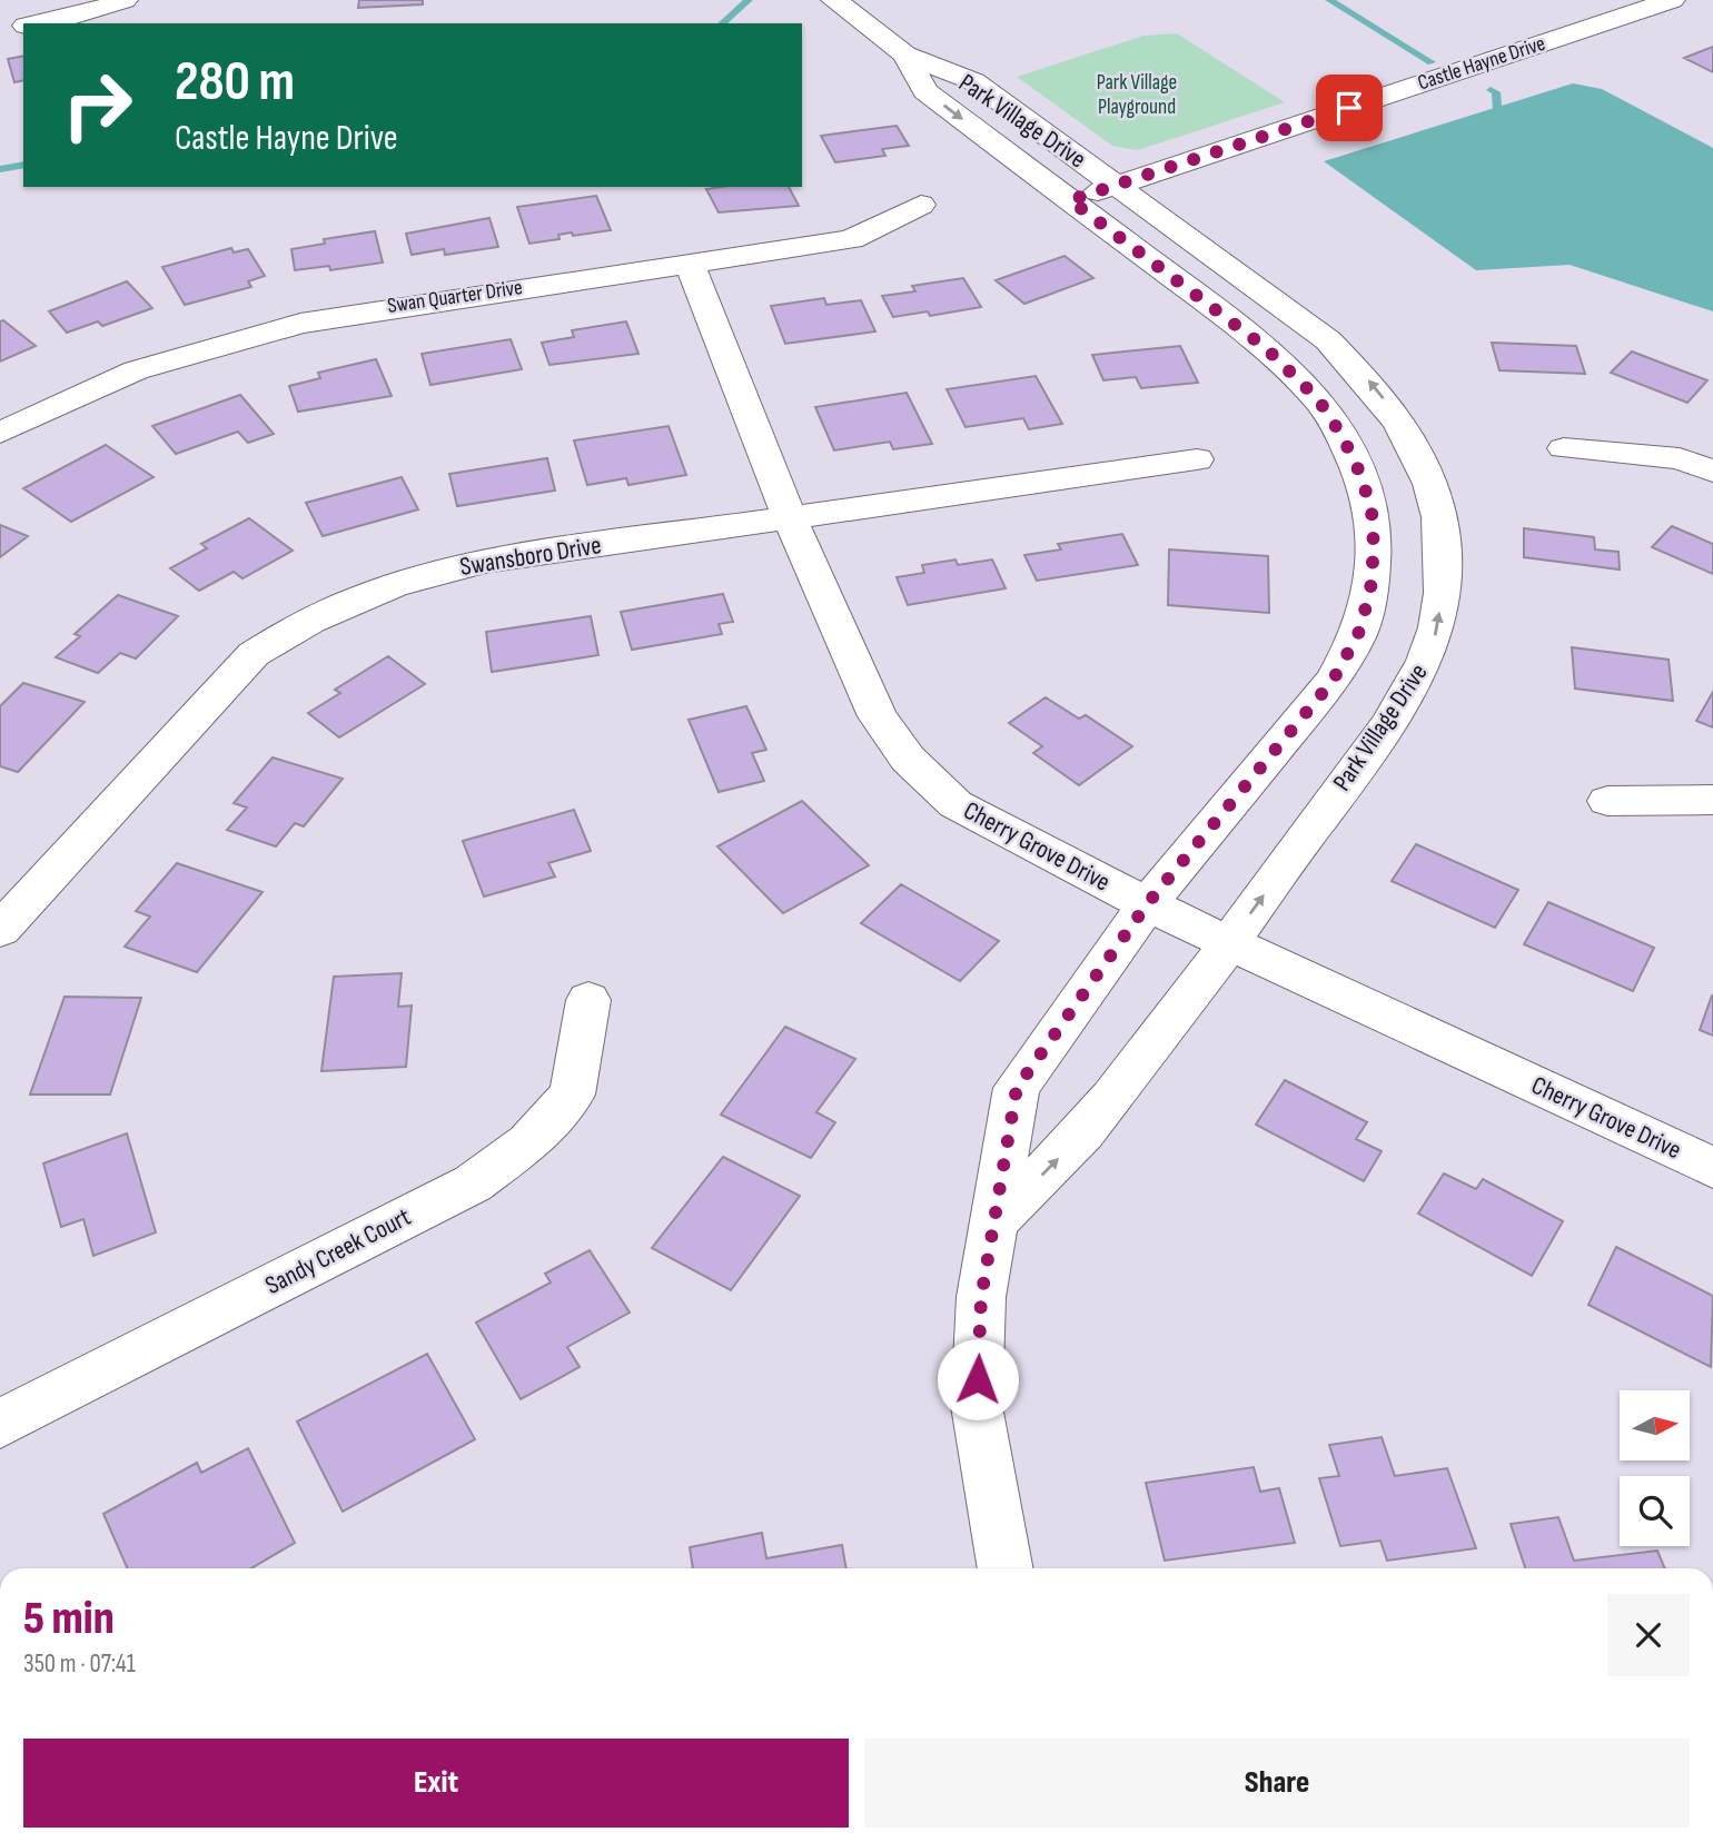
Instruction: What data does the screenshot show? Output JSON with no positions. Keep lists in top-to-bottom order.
{
  "streets": {
    "street": [
      "Castle Hayne Drive",
      "Park Village Drive",
      "Swan Quarter Drive",
      "Swansboro Drive",
      "Cherry Grove Drive",
      "Sandy Creek Court"
    ]
  },
  "crossings": [
    ["Castle Hayne Drive", "Park Village Drive"],
    ["Park Village Drive", "Cherry Grove Drive"],
    ["Swan Quarter Drive", "Cherry Grove Drive"],
    ["Swansboro Drive", "Cherry Grove Drive"]
  ],
  "parks": ["Park Village Playground"],
  "north": "right",
  "page": {
    "turn": ["280 m", "Castle Hayne Drive"],
    "heading": ["5 min", "350 m · 07:41"],
    "buttons": ["Exit", "Share"]
  }
}
